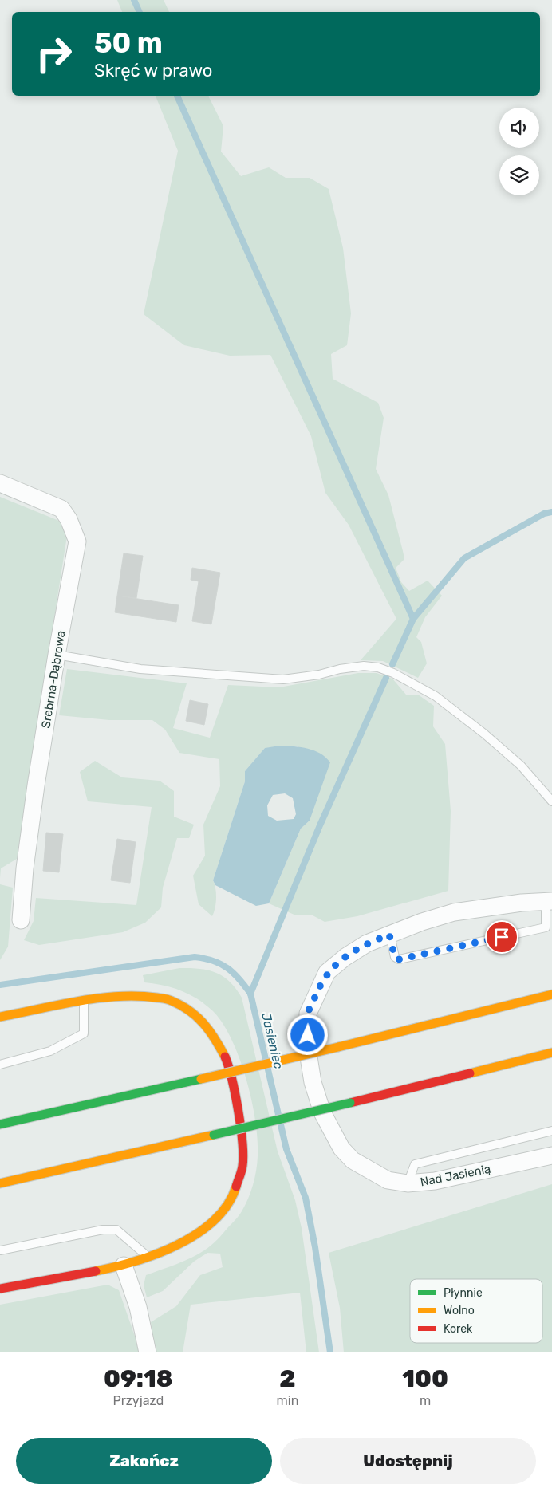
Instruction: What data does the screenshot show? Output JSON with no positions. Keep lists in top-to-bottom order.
{
  "streets": {
    "street": ["Srebrna-Dąbrowa", "Nad Jasienią"]
  },
  "water": ["Jasieniec"],
  "legend": ["Płynnie", "Wolno", "Korek"],
  "page": {
    "turn": ["50 m", "Skręć w prawo"],
    "eta": [
      "09:18",
      "Przyjazd",
      "2",
      "min",
      "100",
      "m"
    ],
    "buttons": ["Zakończ", "Udostępnij"]
  }
}
